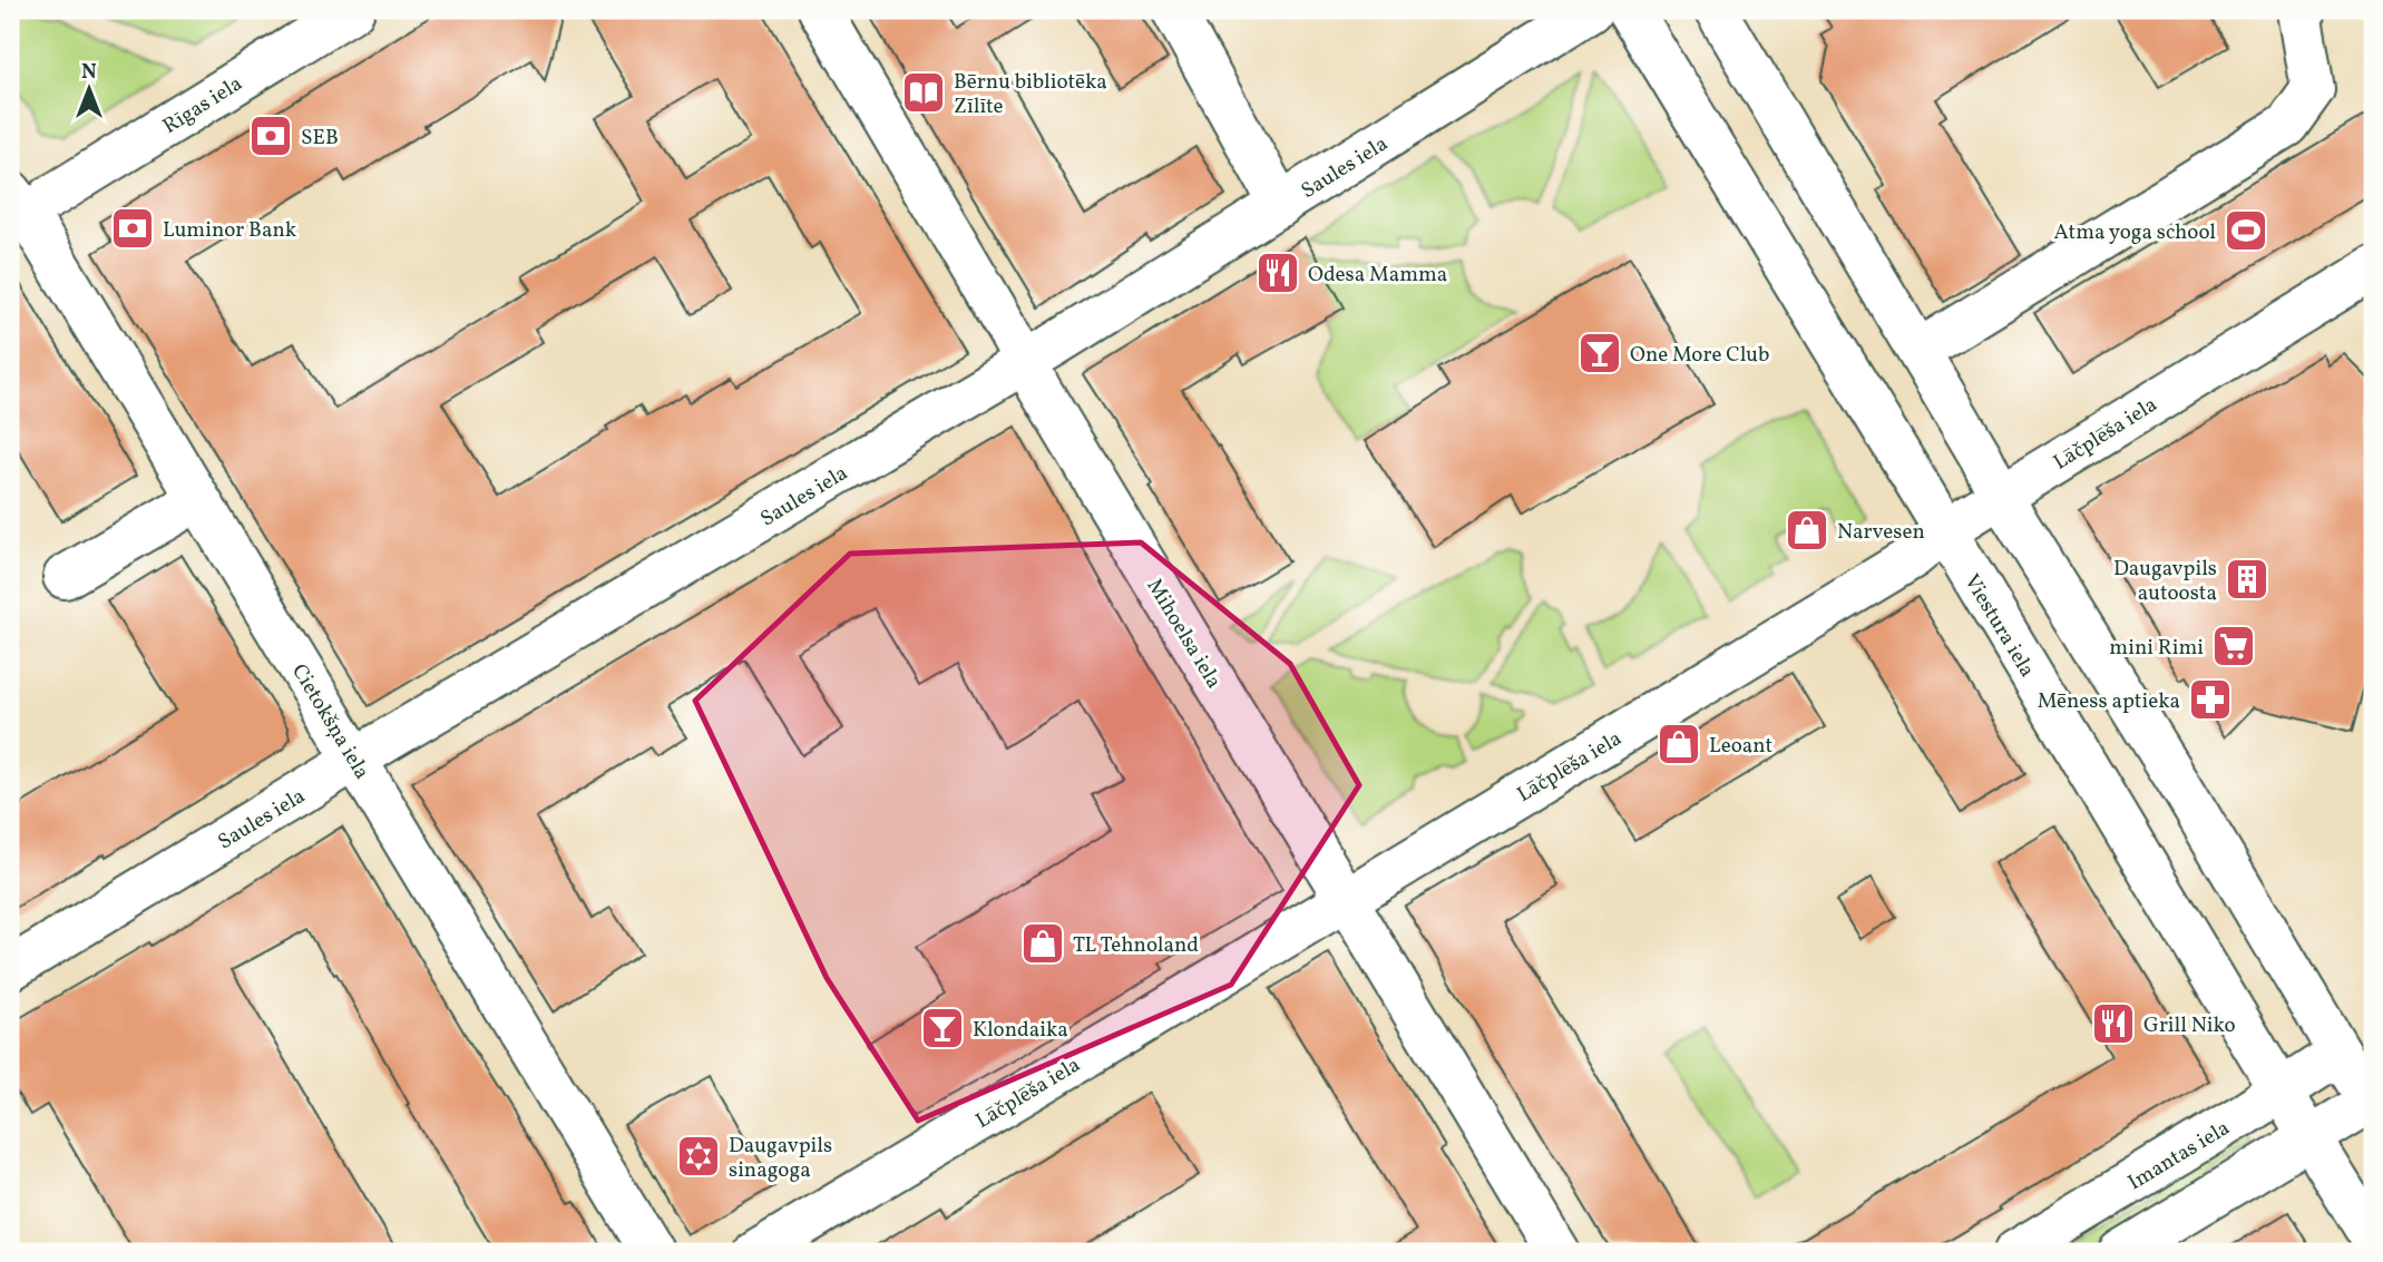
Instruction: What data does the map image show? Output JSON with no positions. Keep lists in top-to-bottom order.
{
  "streets": {
    "street": [
      "Rīgas iela",
      "Saules iela",
      "Lāčplēša iela",
      "Viestura iela",
      "Mihoelsa iela",
      "Cietokšņa iela",
      "Imantas iela"
    ]
  },
  "crossings": [
    ["Rīgas iela", "Cietokšņa iela"],
    ["Saules iela", "Mihoelsa iela"],
    ["Saules iela", "Cietokšņa iela"],
    ["Lāčplēša iela", "Viestura iela"],
    ["Lāčplēša iela", "Mihoelsa iela"],
    ["Viestura iela", "Imantas iela"]
  ],
  "places": {
    "library": ["Bērnu bibliotēka Zīlīte"],
    "bank": ["SEB", "Luminor Bank"],
    "sports": ["Atma yoga school"],
    "restaurant": ["Odesa Mamma", "Grill Niko"],
    "bar": ["One More Club", "Klondaika"],
    "shop": ["Narvesen", "Leoant", "TL Tehnoland"],
    "building": ["Daugavpils autoosta"],
    "supermarket": ["mini Rimi"],
    "pharmacy": ["Mēness aptieka"],
    "synagogue": ["Daugavpils sinagoga"]
  },
  "north": "top"
}
